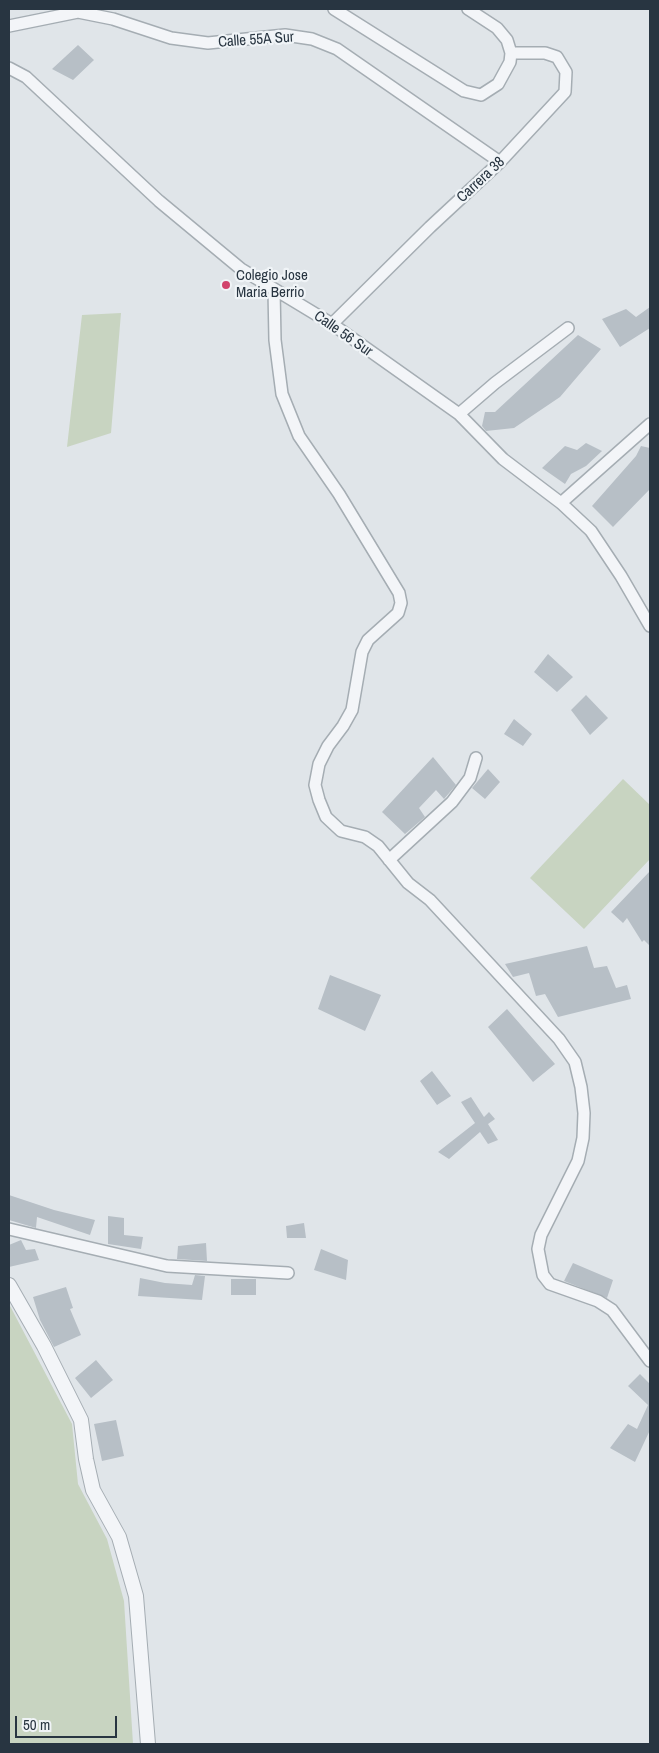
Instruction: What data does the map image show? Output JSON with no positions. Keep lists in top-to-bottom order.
{
  "streets": {
    "street": ["Calle 55A Sur", "Carrera 38", "Calle 56 Sur"]
  },
  "crossings": [
    ["Calle 55A Sur", "Carrera 38"],
    ["Carrera 38", "Calle 56 Sur"]
  ],
  "places": ["Colegio Jose Maria Berrio"],
  "scale_bar": "50 m"
}
